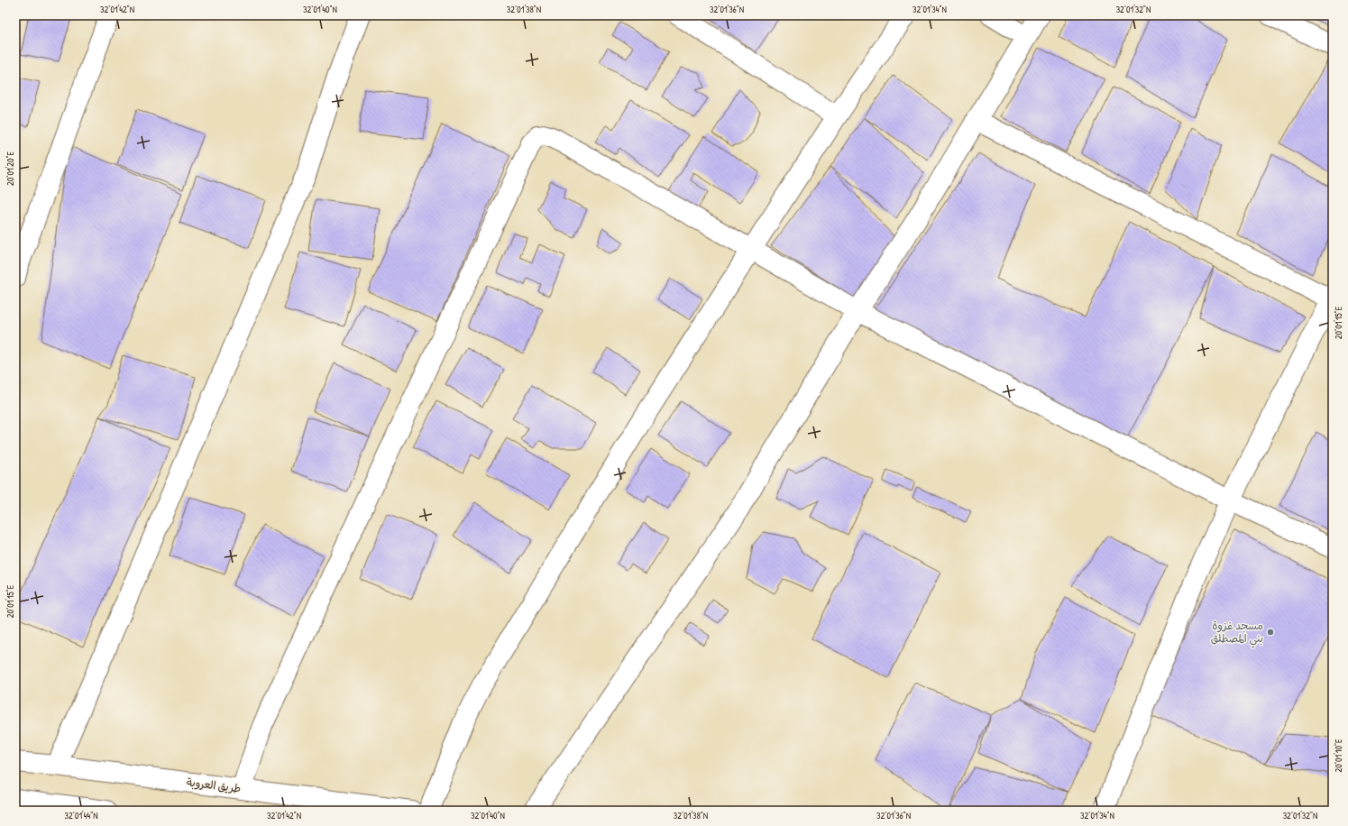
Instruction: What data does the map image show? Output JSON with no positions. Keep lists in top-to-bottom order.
{
  "streets": {
    "street": ["طريق العروبة"]
  },
  "places": ["مسجد غزوة بني المصطلق"],
  "coordinates": [
    "32°01'42\"N",
    "32°01'40\"N",
    "32°01'38\"N",
    "32°01'36\"N",
    "32°01'34\"N",
    "32°01'32\"N",
    "20°01'20\"E",
    "20°01'15\"E",
    "20°01'10\"E",
    "32°01'44\"N"
  ]
}
